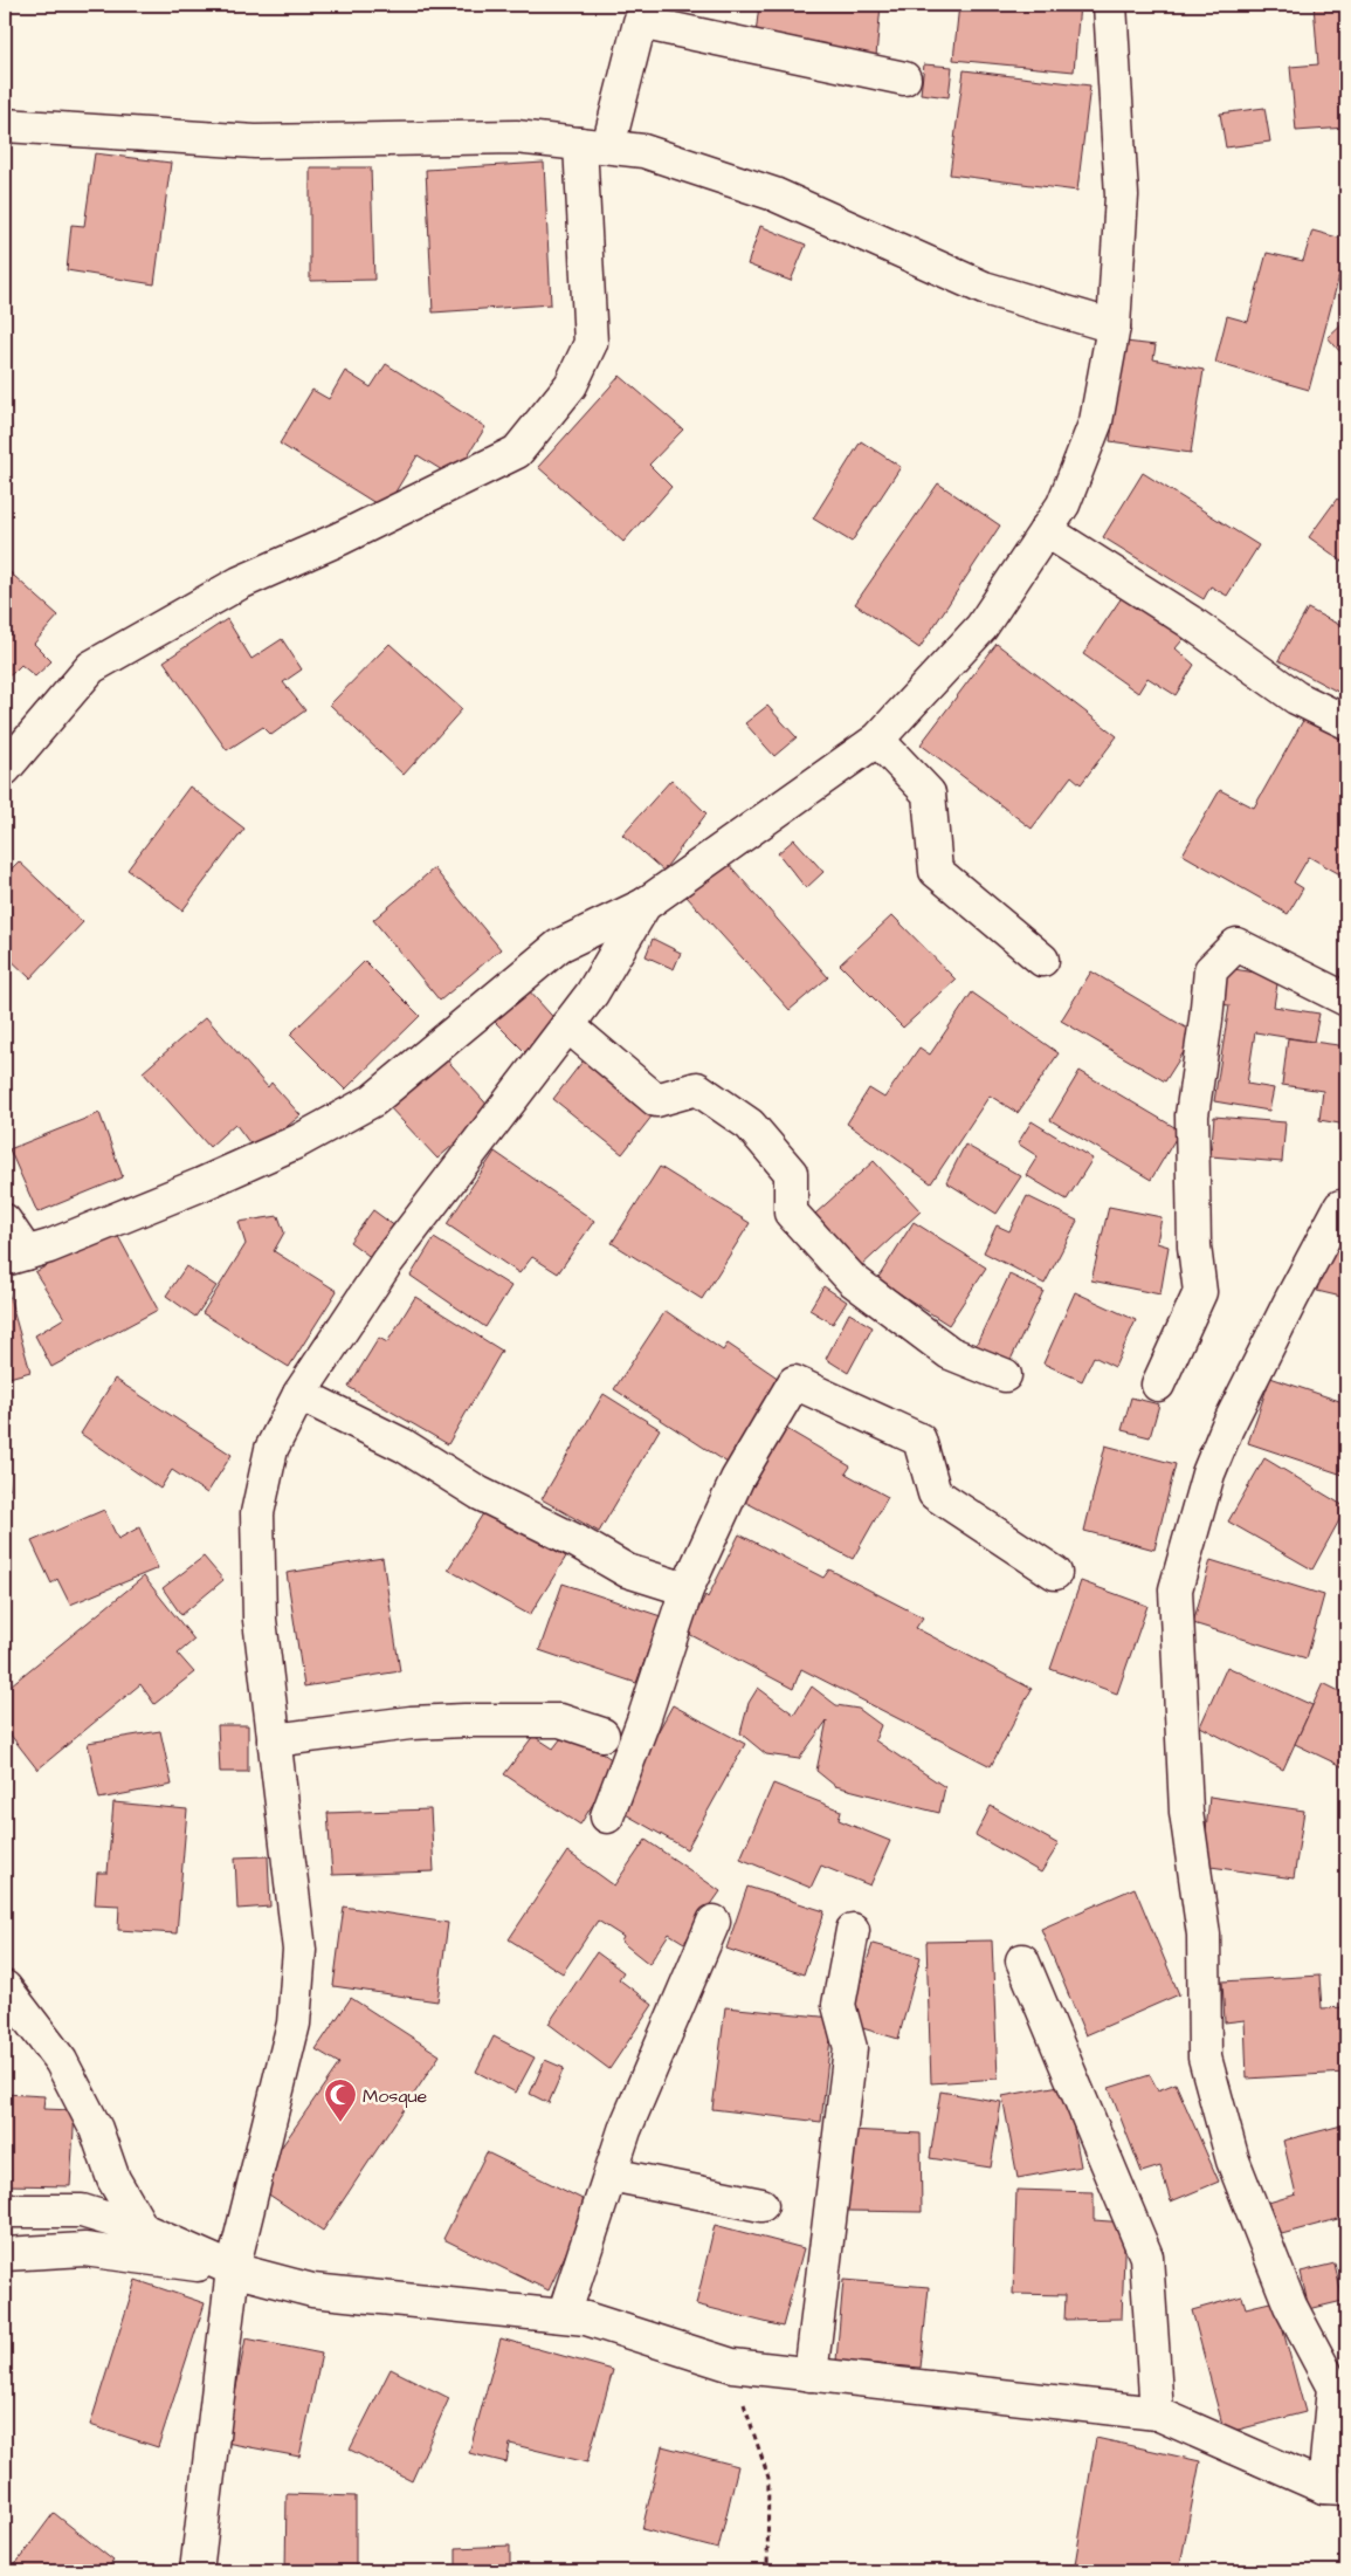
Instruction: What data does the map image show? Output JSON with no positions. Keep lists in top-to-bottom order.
{
  "places": {
    "mosque": ["Mosque"]
  }
}
